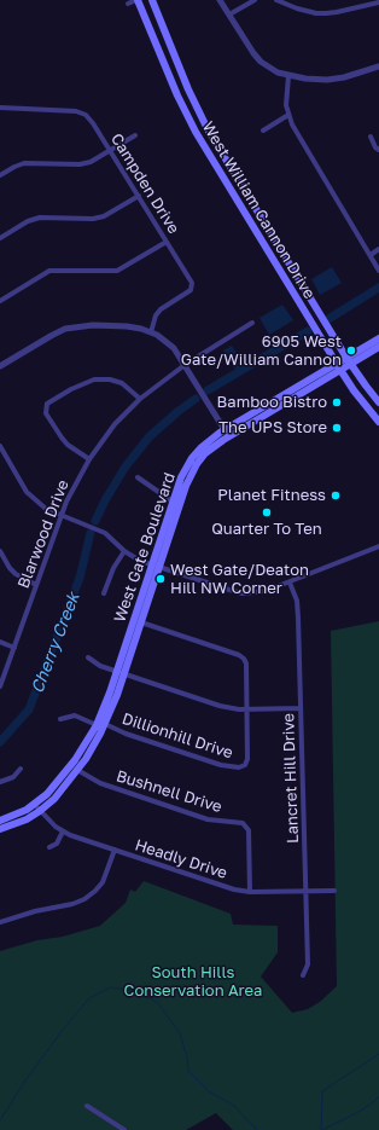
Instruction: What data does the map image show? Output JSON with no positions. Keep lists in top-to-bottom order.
{
  "streets": {
    "main road": ["West William Cannon Drive", "West Gate Boulevard"],
    "street": [
      "Campden Drive",
      "Blarwood Drive",
      "Dillionhill Drive",
      "Lancret Hill Drive",
      "Bushnell Drive",
      "Headly Drive"
    ]
  },
  "crossings": [
    ["West William Cannon Drive", "West Gate Boulevard"],
    ["West Gate Boulevard", "Dillionhill Drive"],
    ["West Gate Boulevard", "Bushnell Drive"],
    ["West Gate Boulevard", "Headly Drive"],
    ["Lancret Hill Drive", "Headly Drive"],
    ["Bushnell Drive", "Headly Drive"]
  ],
  "water": ["Cherry Creek"],
  "parks": ["South Hills Conservation Area"],
  "places": [
    "6905 West Gate/William Cannon",
    "Bamboo Bistro",
    "The UPS Store",
    "Planet Fitness",
    "Quarter To Ten",
    "West Gate/Deaton Hill NW Corner"
  ]
}
